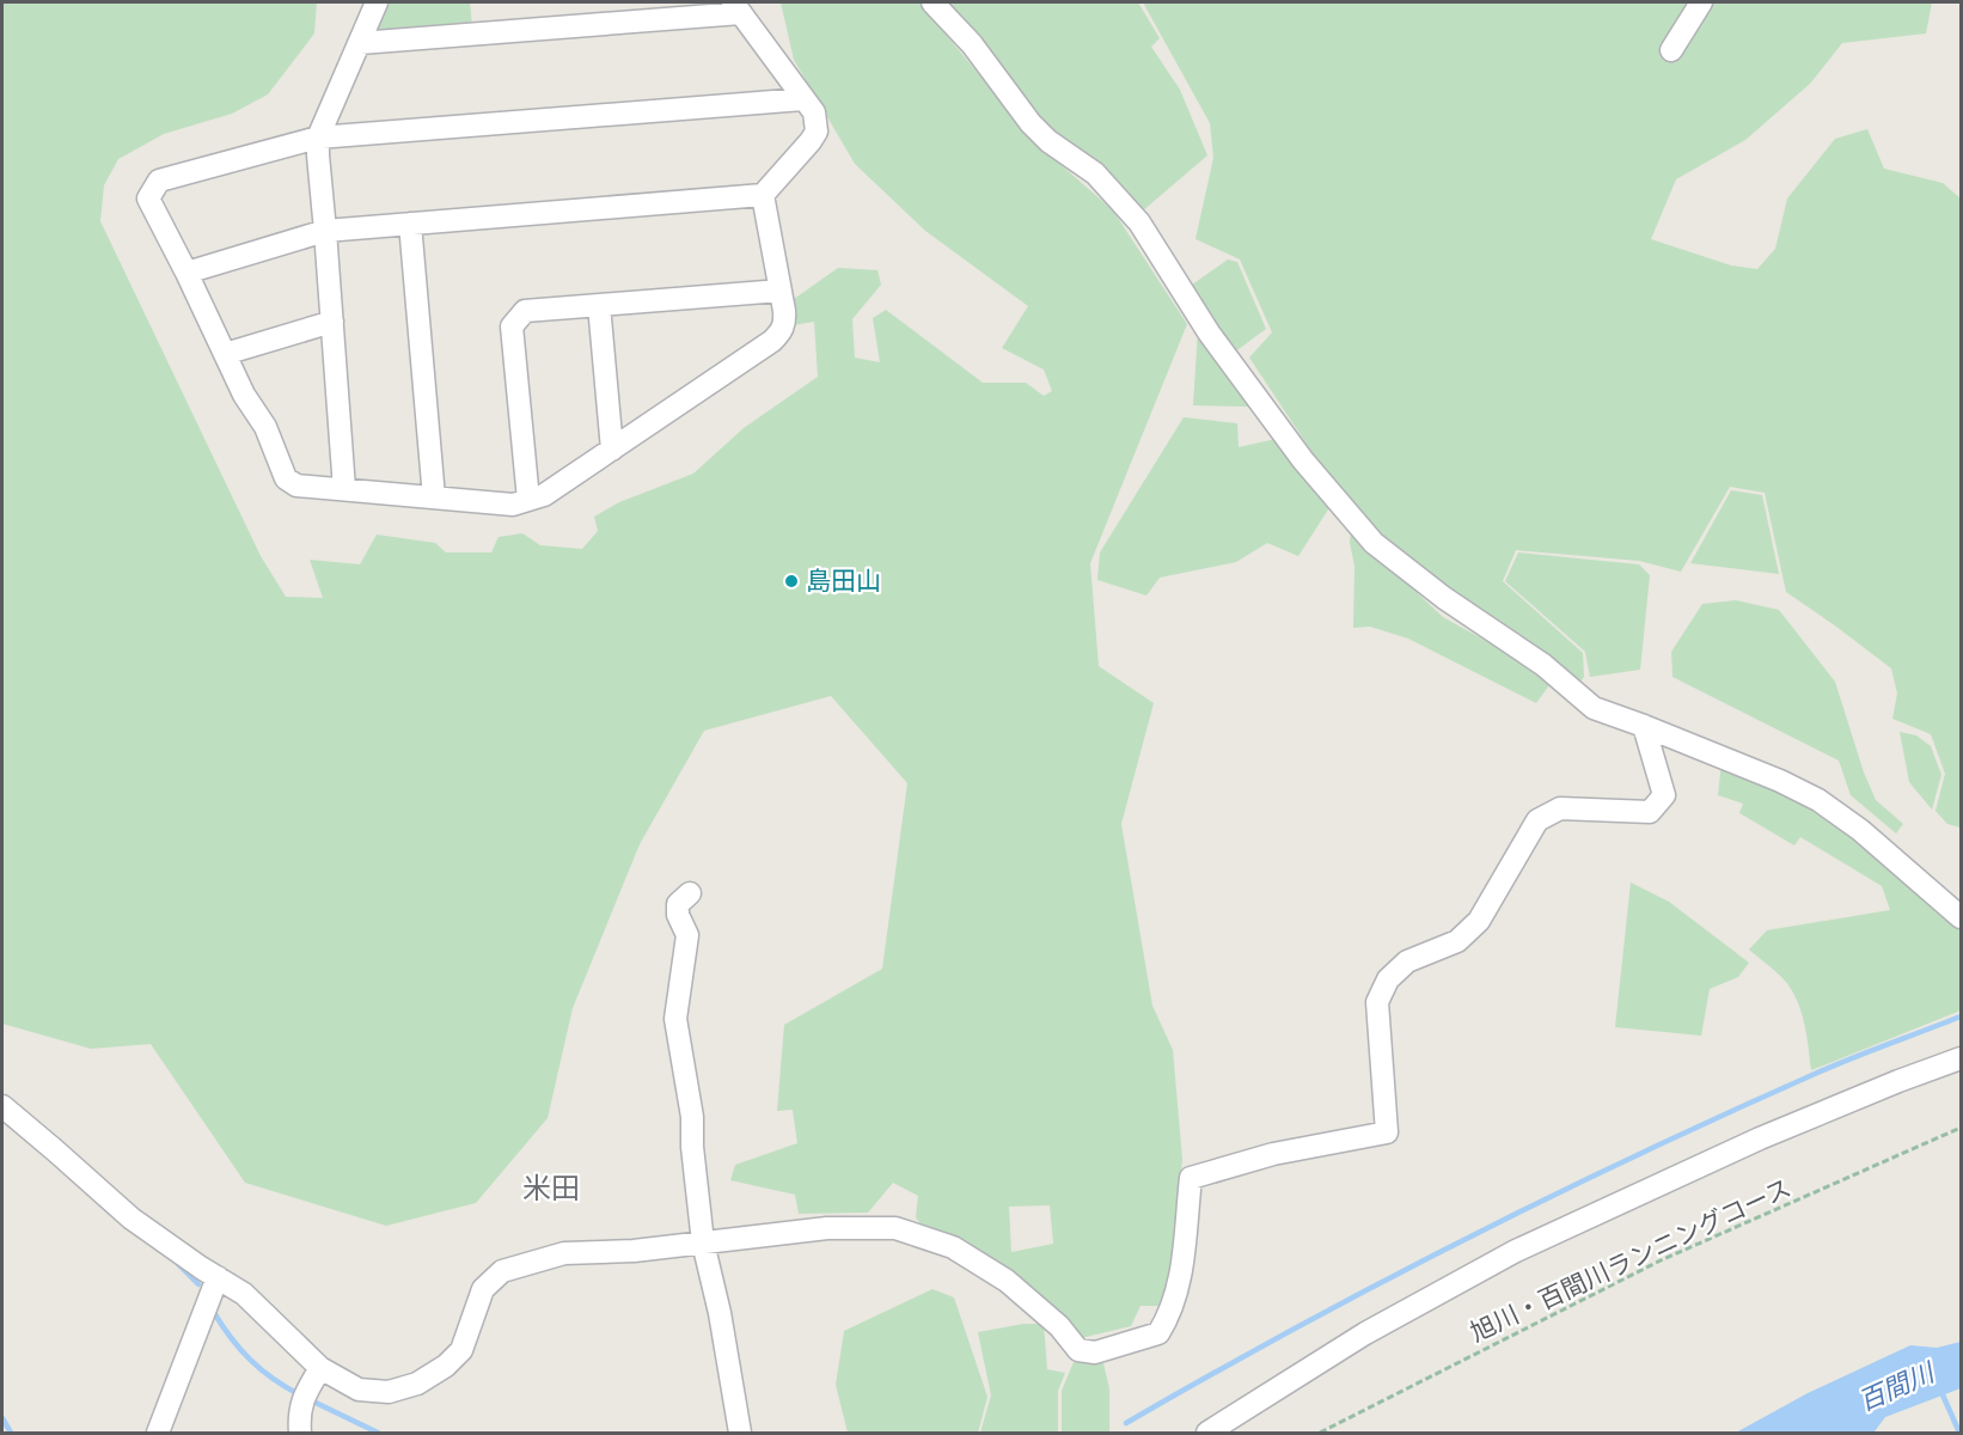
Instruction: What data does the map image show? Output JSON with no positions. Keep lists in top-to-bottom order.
{
  "streets": {
    "path": ["旭川・百間川ランニングコース"]
  },
  "districts": ["米田"],
  "water": ["百間川"],
  "places": ["島田山"]
}
